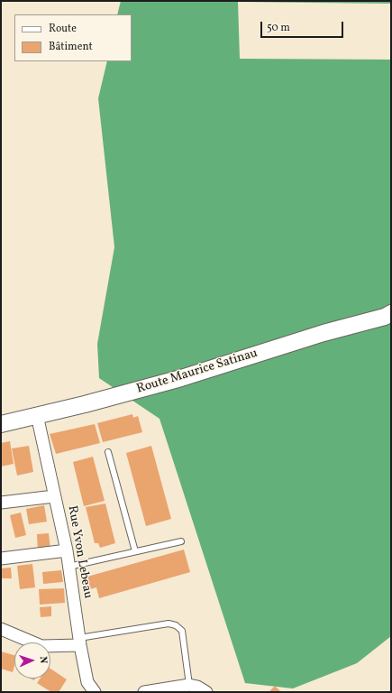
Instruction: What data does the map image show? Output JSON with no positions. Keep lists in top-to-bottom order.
{
  "streets": {
    "main road": ["Route Maurice Satinau"],
    "street": ["Rue Yvon Lebeau"]
  },
  "crossings": [
    ["Route Maurice Satinau", "Rue Yvon Lebeau"]
  ],
  "legend": ["Route", "Bâtiment"],
  "scale_bar": "50 m",
  "north": "right"
}
